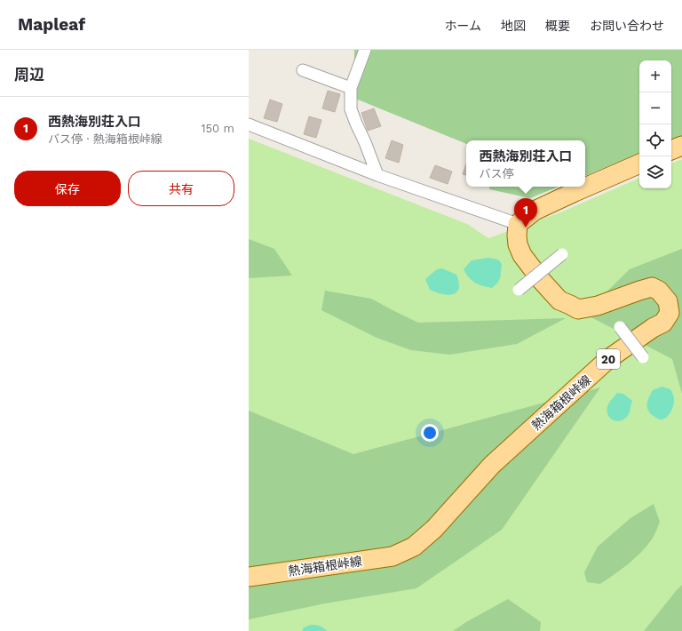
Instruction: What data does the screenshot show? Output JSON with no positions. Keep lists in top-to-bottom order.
{
  "streets": {
    "main road": ["20", "熱海箱根峠線"]
  },
  "page": {
    "header": "Mapleaf",
    "nav": [
      "ホーム",
      "地図",
      "概要",
      "お問い合わせ"
    ],
    "heading": "周辺",
    "map_buttons": ["+", "−"],
    "list": [
      {
        "mark": "1",
        "name": "西熱海別荘入口",
        "note": "バス停 · 熱海箱根峠線",
        "value": "150 m"
      }
    ],
    "popup": ["西熱海別荘入口", "バス停"],
    "buttons": ["保存", "共有"],
    "pins": "1"
  }
}
